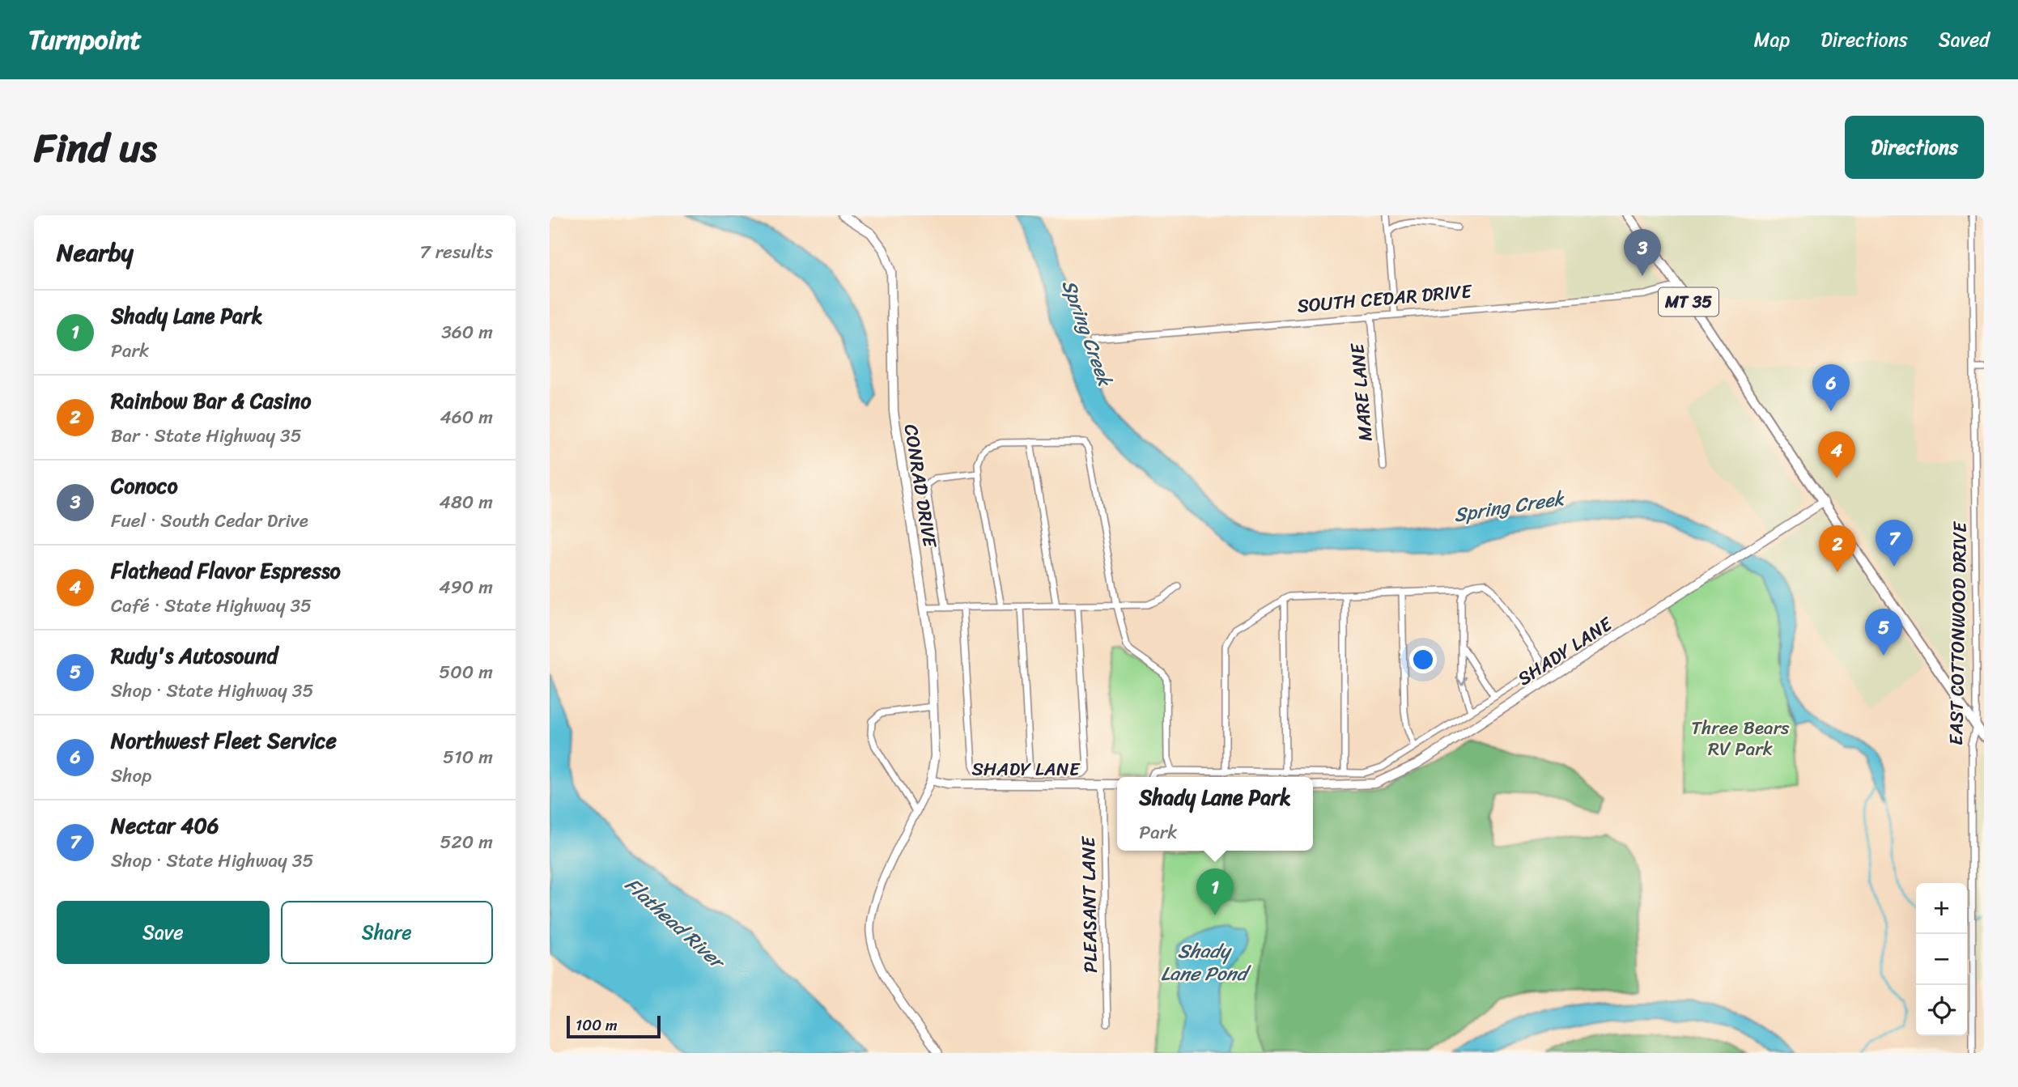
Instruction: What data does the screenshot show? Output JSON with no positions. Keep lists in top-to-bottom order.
{
  "streets": {
    "main road": ["MT 35", "CONRAD DRIVE", "SHADY LANE"],
    "street": [
      "SOUTH CEDAR DRIVE",
      "MARE LANE",
      "EAST COTTONWOOD DRIVE",
      "PLEASANT LANE"
    ]
  },
  "crossings": [
    ["SOUTH CEDAR DRIVE", "MT 35"],
    ["SOUTH CEDAR DRIVE", "MARE LANE"],
    ["MT 35", "EAST COTTONWOOD DRIVE"],
    ["MT 35", "SHADY LANE"],
    ["CONRAD DRIVE", "SHADY LANE"],
    ["SHADY LANE", "PLEASANT LANE"]
  ],
  "water": ["Spring Creek", "Flathead River", "Shady Lane Pond"],
  "parks": ["Three Bears RV Park"],
  "scale_bar": "100 m",
  "page": {
    "header": "Turnpoint",
    "nav": ["Map", "Directions", "Saved"],
    "title": "Find us",
    "buttons": [
      "Directions",
      ["Save", "Share"]
    ],
    "heading": ["Nearby", "7 results"],
    "pins": [
      "3",
      "6",
      "4",
      "7",
      "2",
      "5",
      "1"
    ],
    "list": [
      {
        "mark": "1",
        "name": "Shady Lane Park",
        "note": "Park",
        "value": "360 m"
      },
      {
        "mark": "2",
        "name": "Rainbow Bar & Casino",
        "note": "Bar · State Highway 35",
        "value": "460 m"
      },
      {
        "mark": "3",
        "name": "Conoco",
        "note": "Fuel · South Cedar Drive",
        "value": "480 m"
      },
      {
        "mark": "4",
        "name": "Flathead Flavor Espresso",
        "note": "Café · State Highway 35",
        "value": "490 m"
      },
      {
        "mark": "5",
        "name": "Rudy's Autosound",
        "note": "Shop · State Highway 35",
        "value": "500 m"
      },
      {
        "mark": "6",
        "name": "Northwest Fleet Service",
        "note": "Shop",
        "value": "510 m"
      },
      {
        "mark": "7",
        "name": "Nectar 406",
        "note": "Shop · State Highway 35",
        "value": "520 m"
      }
    ],
    "popup": ["Shady Lane Park", "Park"],
    "map_buttons": ["+", "−"],
    "scale": "100 m"
  }
}
